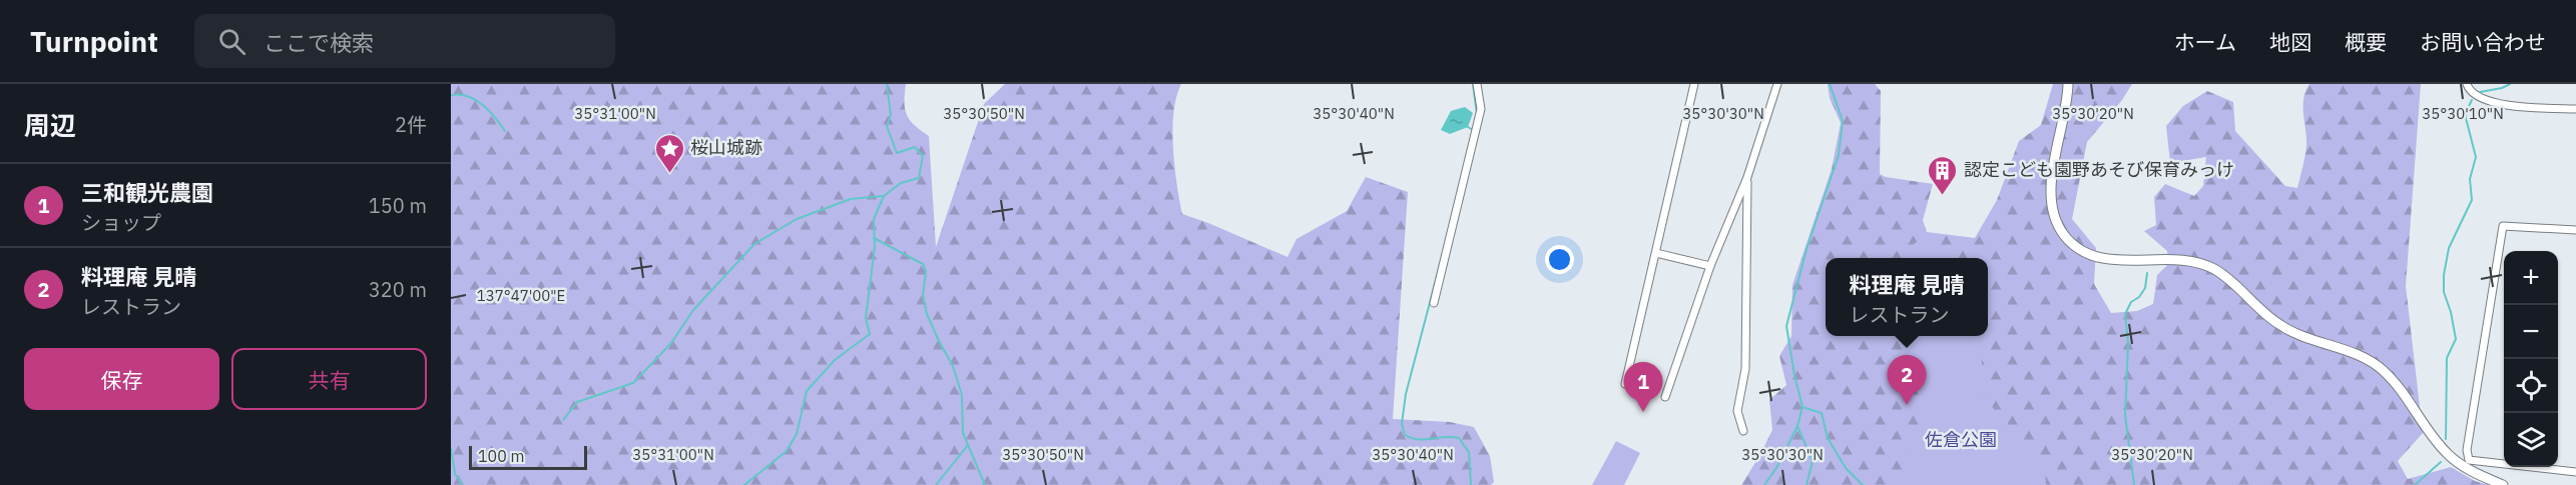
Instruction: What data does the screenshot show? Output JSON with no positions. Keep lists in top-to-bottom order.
{
  "parks": ["佐倉公園"],
  "places": {
    "place": ["桜山城跡"],
    "building": ["認定こども園野あそび保育みっけ"]
  },
  "scale_bar": "100 m",
  "page": {
    "header": "Turnpoint",
    "search": "ここで検索",
    "nav": [
      "ホーム",
      "地図",
      "概要",
      "お問い合わせ"
    ],
    "heading": ["周辺", "2件"],
    "list": [
      {
        "mark": "1",
        "name": "三和観光農園",
        "note": "ショップ",
        "value": "150 m"
      },
      {
        "mark": "2",
        "name": "料理庵 見晴",
        "note": "レストラン",
        "value": "320 m"
      }
    ],
    "map_buttons": ["+", "−"],
    "popup": ["料理庵 見晴", "レストラン"],
    "buttons": ["保存", "共有"],
    "pins": ["2", "1"],
    "scale": "100 m"
  },
  "coordinates": [
    "35°31'00\"N",
    "35°30'50\"N",
    "35°30'40\"N",
    "35°30'30\"N",
    "35°30'20\"N",
    "35°30'10\"N",
    "137°47'00\"E"
  ]
}
